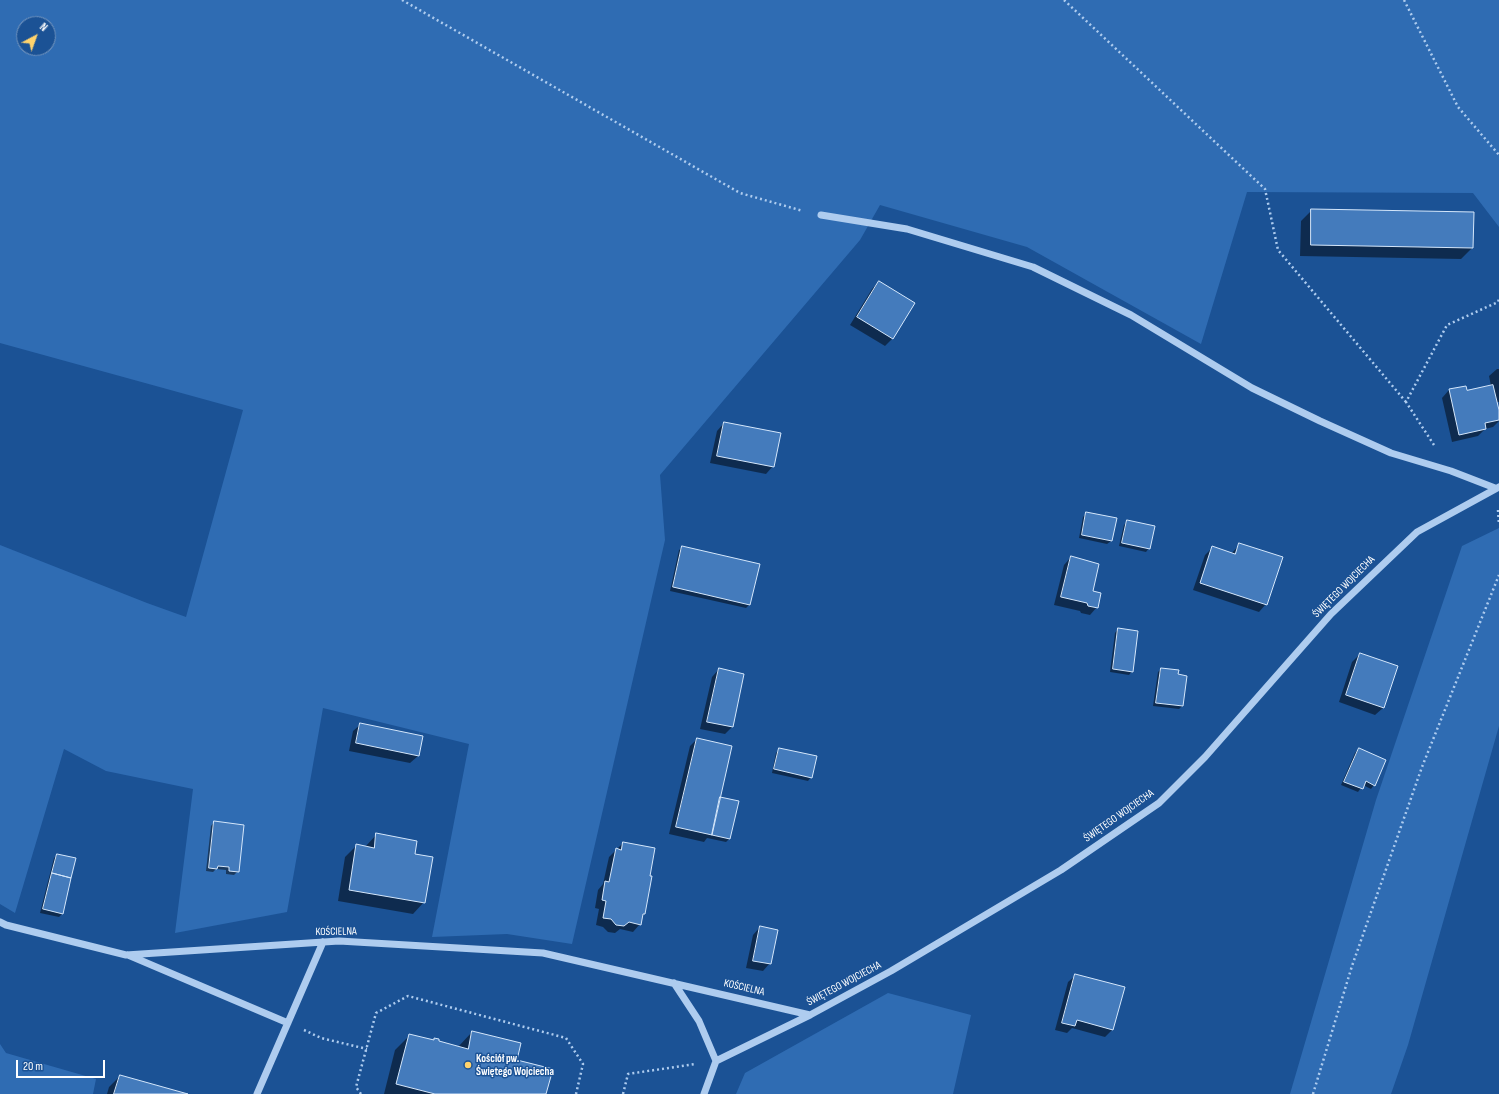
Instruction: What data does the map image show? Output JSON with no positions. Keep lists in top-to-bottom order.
{
  "streets": {
    "street": ["ŚWIĘTEGO WOJCIECHA", "KOŚCIELNA"]
  },
  "crossings": [
    ["ŚWIĘTEGO WOJCIECHA", "KOŚCIELNA"]
  ],
  "places": ["Kościół pw. Świętego Wojciecha"],
  "scale_bar": "20 m",
  "north": "top right"
}
